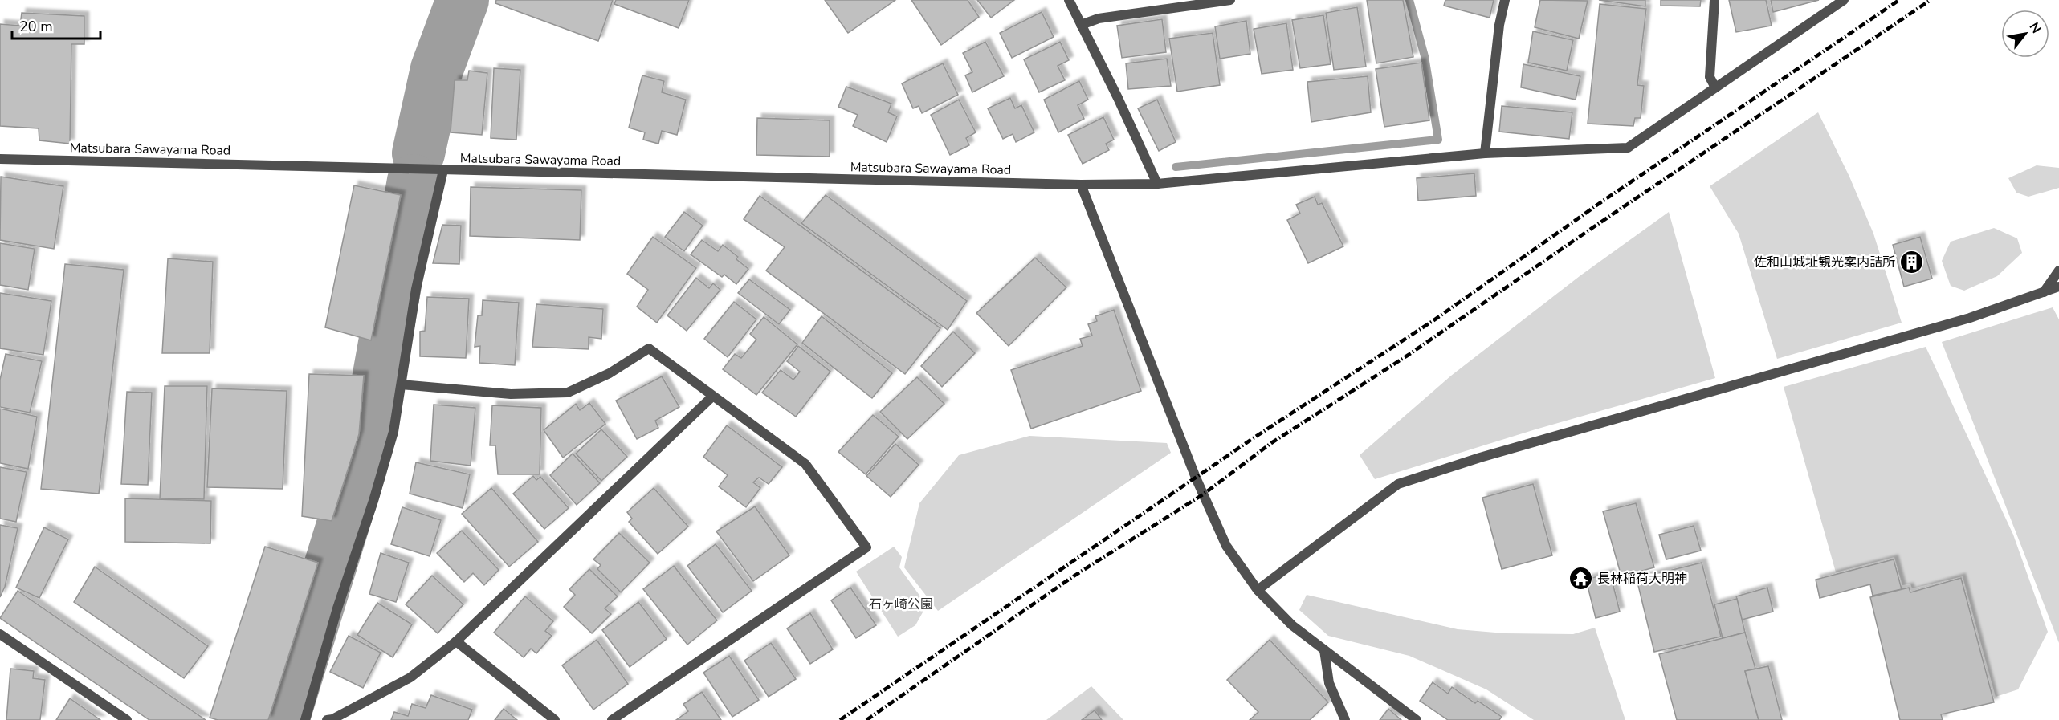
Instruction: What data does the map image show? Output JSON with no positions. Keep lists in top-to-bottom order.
{
  "streets": {
    "street": ["Matsubara Sawayama Road"]
  },
  "parks": ["石ヶ崎公園"],
  "places": {
    "building": ["佐和山城址観光案内詰所"],
    "temple": ["長林稲荷大明神"]
  },
  "scale_bar": "20 m",
  "north": "top right"
}
